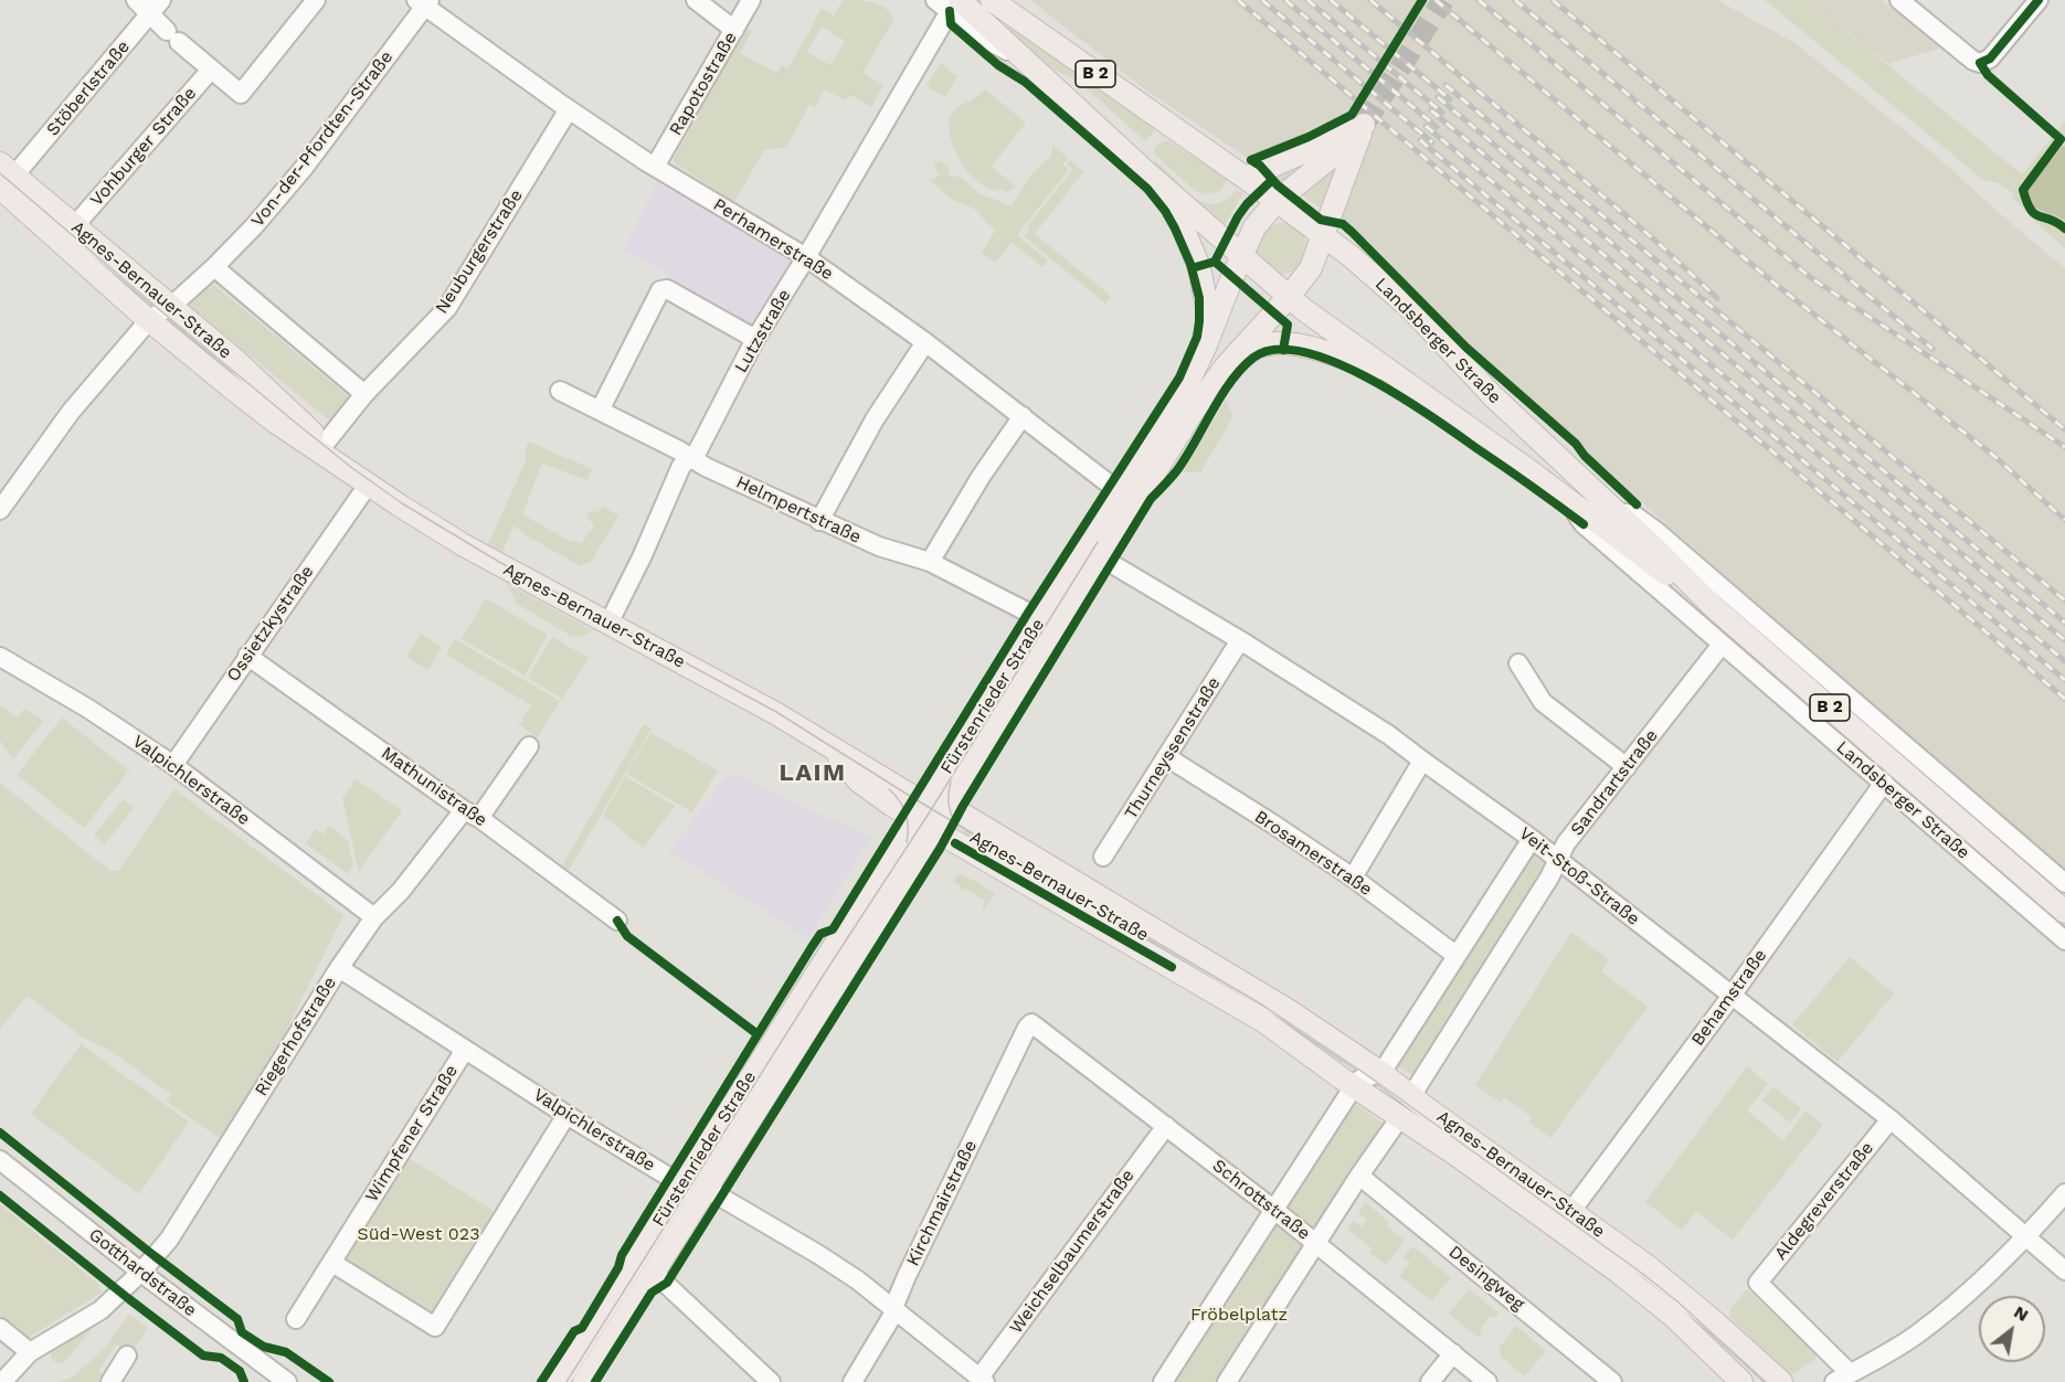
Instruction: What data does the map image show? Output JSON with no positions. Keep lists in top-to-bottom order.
{
  "streets": {
    "main road": [
      "B 2",
      "Agnes-Bernauer-Straße",
      "Landsberger Straße",
      "Fürstenrieder Straße"
    ],
    "street": [
      "Rapotostraße",
      "Stöberlstraße",
      "Von-der-Pfordten-Straße",
      "Vohburger Straße",
      "Perhamerstraße",
      "Neuburgerstraße",
      "Lutzstraße",
      "Helmpertstraße",
      "Ossietzkystraße",
      "Thurneyssenstraße",
      "Valpichlerstraße",
      "Sandrartstraße",
      "Mathunistraße",
      "Brosamerstraße",
      "Veit-Stoß-Straße",
      "Behamstraße",
      "Riegerhofstraße",
      "Wimpfener Straße",
      "Schrottstraße",
      "Aldegreverstraße",
      "Kirchmairstraße",
      "Weichselbaumerstraße",
      "Gotthardstraße",
      "Desingweg"
    ]
  },
  "crossings": [
    ["Rapotostraße", "Perhamerstraße"],
    ["Stöberlstraße", "Agnes-Bernauer-Straße"],
    ["Von-der-Pfordten-Straße", "Perhamerstraße"],
    ["Von-der-Pfordten-Straße", "Agnes-Bernauer-Straße"],
    ["Vohburger Straße", "Agnes-Bernauer-Straße"],
    ["Perhamerstraße", "Neuburgerstraße"],
    ["Perhamerstraße", "Lutzstraße"],
    ["Perhamerstraße", "Fürstenrieder Straße"],
    ["Neuburgerstraße", "Agnes-Bernauer-Straße"],
    ["Agnes-Bernauer-Straße", "Lutzstraße"],
    ["Agnes-Bernauer-Straße", "Ossietzkystraße"],
    ["Agnes-Bernauer-Straße", "Fürstenrieder Straße"],
    ["Agnes-Bernauer-Straße", "Sandrartstraße"],
    ["Agnes-Bernauer-Straße", "Behamstraße"],
    ["Lutzstraße", "Landsberger Straße"],
    ["Lutzstraße", "Helmpertstraße"],
    ["Landsberger Straße", "Fürstenrieder Straße"],
    ["Landsberger Straße", "Sandrartstraße"],
    ["Landsberger Straße", "Behamstraße"],
    ["Helmpertstraße", "Fürstenrieder Straße"],
    ["Ossietzkystraße", "Valpichlerstraße"],
    ["Ossietzkystraße", "Mathunistraße"],
    ["Fürstenrieder Straße", "Valpichlerstraße"],
    ["Fürstenrieder Straße", "Veit-Stoß-Straße"],
    ["Thurneyssenstraße", "Brosamerstraße"],
    ["Thurneyssenstraße", "Veit-Stoß-Straße"],
    ["Valpichlerstraße", "Riegerhofstraße"],
    ["Valpichlerstraße", "Wimpfener Straße"],
    ["Sandrartstraße", "Veit-Stoß-Straße"],
    ["Mathunistraße", "Riegerhofstraße"],
    ["Veit-Stoß-Straße", "Behamstraße"],
    ["Veit-Stoß-Straße", "Aldegreverstraße"],
    ["Riegerhofstraße", "Gotthardstraße"],
    ["Schrottstraße", "Kirchmairstraße"],
    ["Schrottstraße", "Weichselbaumerstraße"]
  ],
  "districts": ["LAIM"],
  "parks": ["Süd-West 023", "Fröbelplatz"],
  "north": "top right"
}
